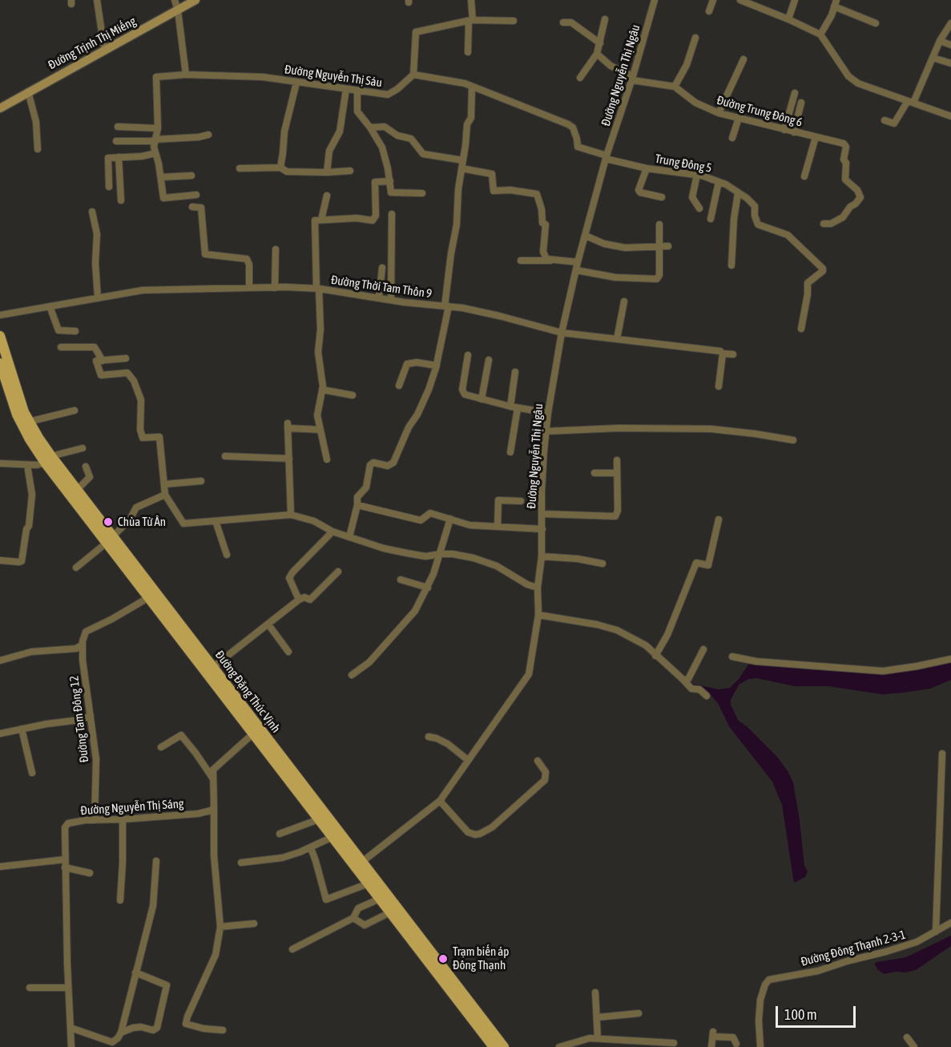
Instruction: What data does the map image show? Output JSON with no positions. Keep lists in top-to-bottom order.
{
  "streets": {
    "main road": ["Đường Trịnh Thị Miếng", "Đường Đặng Thúc Vịnh"],
    "street": [
      "Đường Nguyễn Thị Ngâu",
      "Đường Nguyễn Thị Sáu",
      "Đường Trung Đông 6",
      "Trung Đông 5",
      "Đường Thời Tam Thôn 9",
      "Đường Tam Đông 12",
      "Đường Nguyễn Thị Sáng",
      "Đường Đông Thạnh 2-3-1"
    ]
  },
  "crossings": [
    ["Đường Nguyễn Thị Ngâu", "Đường Trung Đông 6"],
    ["Đường Nguyễn Thị Ngâu", "Trung Đông 5"],
    ["Đường Nguyễn Thị Ngâu", "Đường Thời Tam Thôn 9"],
    ["Đường Nguyễn Thị Ngâu", "Đường Đặng Thúc Vịnh"],
    ["Đường Tam Đông 12", "Đường Nguyễn Thị Sáng"]
  ],
  "places": ["Chùa Từ Ân", "Trạm biến áp Đông Thạnh"],
  "scale_bar": "100 m"
}
